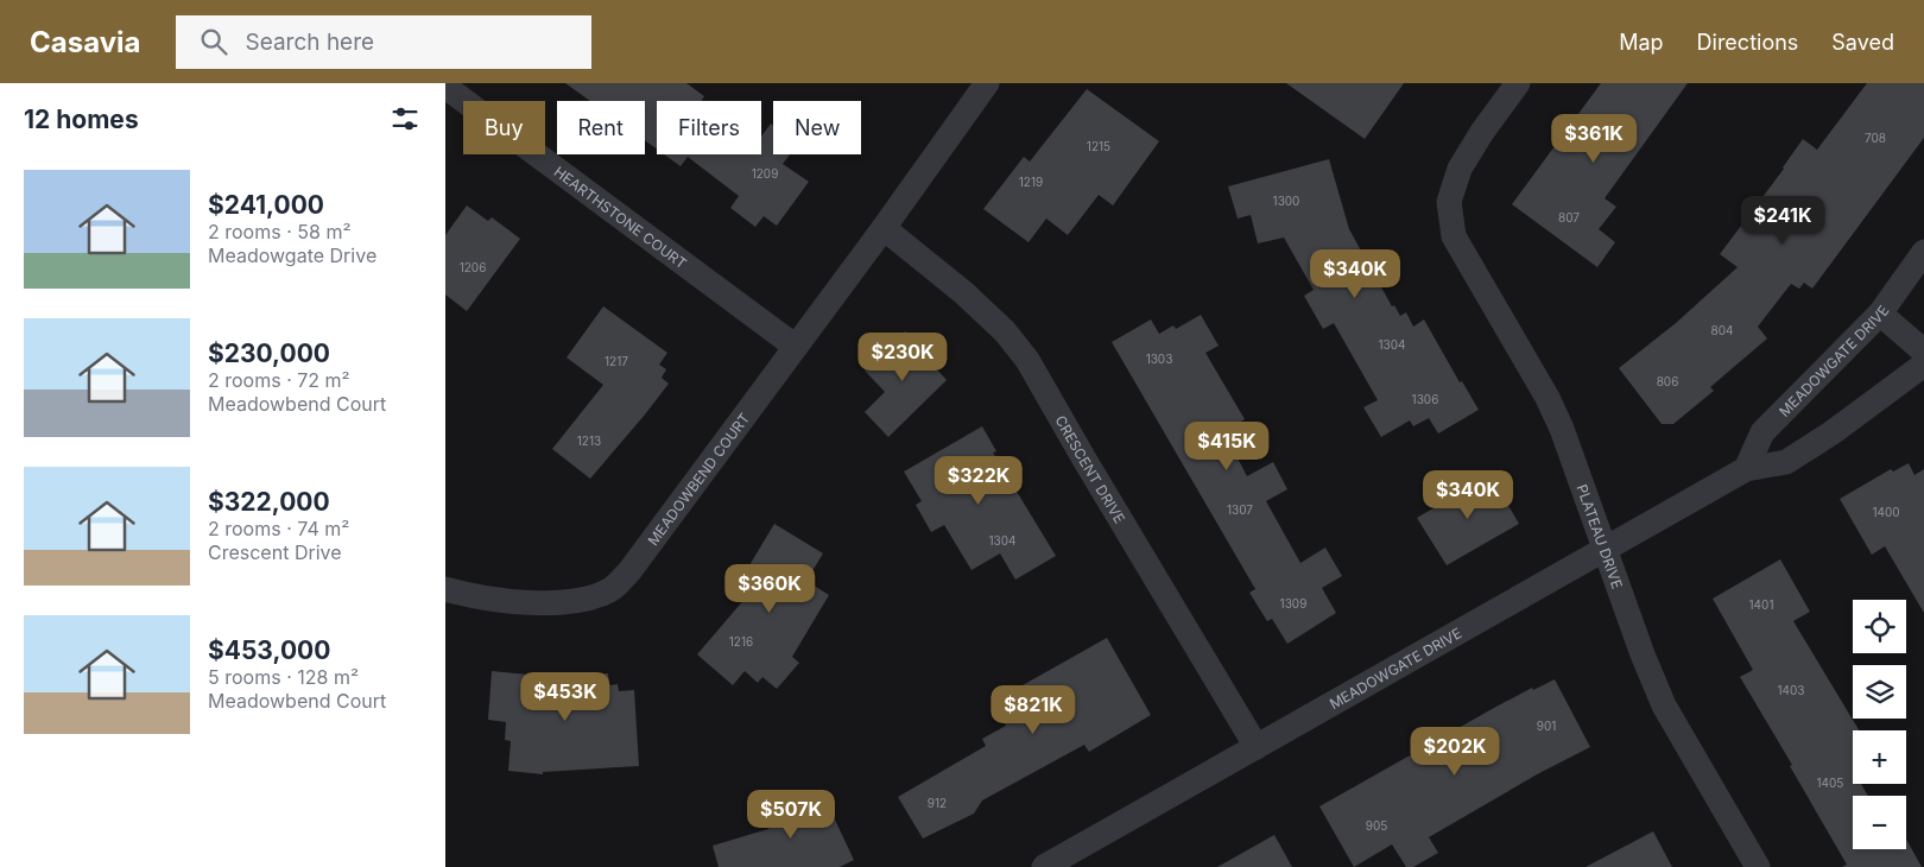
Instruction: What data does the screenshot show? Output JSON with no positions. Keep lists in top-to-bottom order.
{
  "streets": {
    "street": [
      "HEARTHSTONE COURT",
      "MEADOWGATE DRIVE",
      "CRESCENT DRIVE",
      "MEADOWBEND COURT",
      "PLATEAU DRIVE"
    ]
  },
  "crossings": [
    ["HEARTHSTONE COURT", "MEADOWBEND COURT"],
    ["MEADOWGATE DRIVE", "CRESCENT DRIVE"],
    ["MEADOWGATE DRIVE", "PLATEAU DRIVE"],
    ["CRESCENT DRIVE", "MEADOWBEND COURT"]
  ],
  "house_numbers": [
    "708",
    "1215",
    "1209",
    "1219",
    "1300",
    "807",
    "1206",
    "804",
    "1304",
    "1303",
    "1217",
    "806",
    "1306",
    "1213",
    "1307",
    "1400",
    "1304",
    "1309",
    "1401",
    "1216",
    "1403",
    "901",
    "1405",
    "912",
    "905"
  ],
  "page": {
    "header": "Casavia",
    "search": "Search here",
    "nav": ["Map", "Directions", "Saved"],
    "heading": "12 homes",
    "chip": [
      "Buy",
      "Rent",
      "Filters",
      "New"
    ],
    "price": [
      "$361K",
      "$241K",
      "$340K",
      "$230K",
      "$415K",
      "$322K",
      "$340K",
      "$360K",
      "$453K",
      "$821K",
      "$202K",
      "$507K"
    ],
    "list": [
      {
        "name": "$241,000",
        "note": "2 rooms · 58 m² · Meadowgate Drive"
      },
      {
        "name": "$230,000",
        "note": "2 rooms · 72 m² · Meadowbend Court"
      },
      {
        "name": "$322,000",
        "note": "2 rooms · 74 m² · Crescent Drive"
      },
      {
        "name": "$453,000",
        "note": "5 rooms · 128 m² · Meadowbend Court"
      }
    ],
    "map_buttons": ["+", "−"]
  }
}
